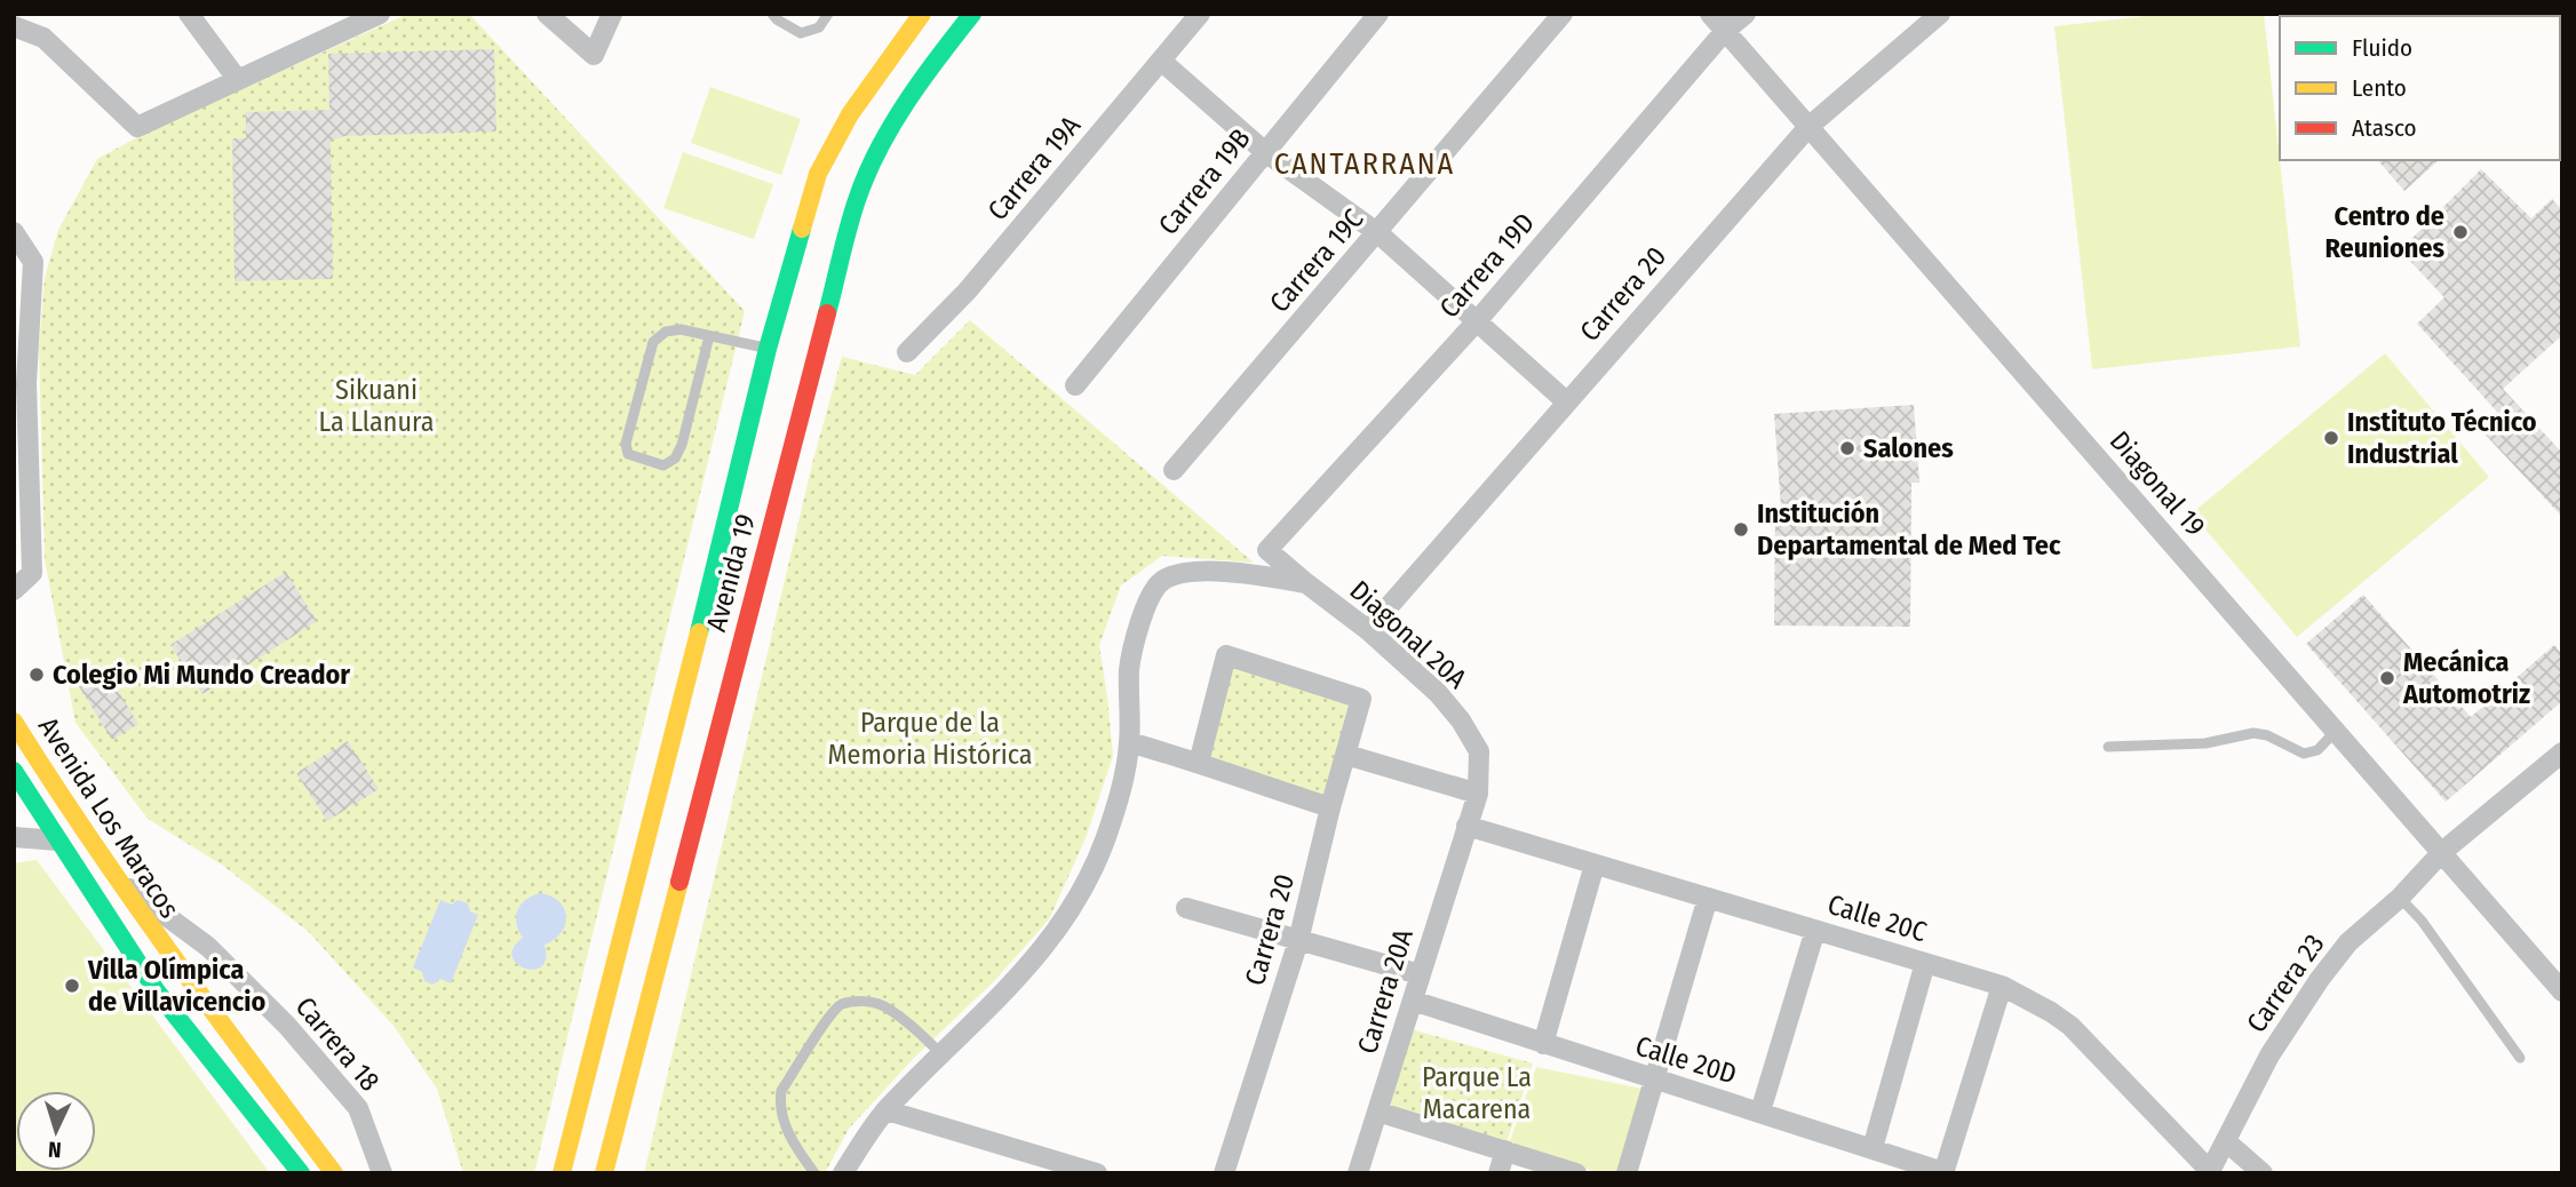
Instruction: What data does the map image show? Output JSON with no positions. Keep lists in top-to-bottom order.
{
  "streets": {
    "main road": ["Avenida 19", "Avenida Los Maracos"],
    "street": [
      "Carrera 19A",
      "Carrera 19B",
      "Carrera 19C",
      "Carrera 19D",
      "Carrera 20",
      "Diagonal 19",
      "Diagonal 20A",
      "Calle 20C",
      "Carrera 23",
      "Carrera 20A",
      "Carrera 18",
      "Calle 20D"
    ]
  },
  "crossings": [
    ["Carrera 19D", "Diagonal 19"],
    ["Carrera 19D", "Diagonal 20A"],
    ["Carrera 20", "Diagonal 19"],
    ["Carrera 20", "Diagonal 20A"],
    ["Diagonal 19", "Carrera 23"],
    ["Diagonal 20A", "Calle 20C"],
    ["Diagonal 20A", "Carrera 20A"],
    ["Avenida Los Maracos", "Carrera 18"],
    ["Calle 20C", "Carrera 23"],
    ["Calle 20C", "Carrera 20A"],
    ["Carrera 20A", "Calle 20D"]
  ],
  "districts": ["CANTARRANA"],
  "parks": ["Sikuani La Llanura", "Parque de la Memoria Histórica", "Parque La Macarena"],
  "places": [
    "Centro de Reuniones",
    "Instituto Técnico Industrial",
    "Salones",
    "Institución Departamental de Med Tec",
    "Colegio Mi Mundo Creador",
    "Mecánica Automotriz",
    "Villa Olímpica de Villavicencio"
  ],
  "legend": ["Fluido", "Lento", "Atasco"],
  "north": "bottom"
}
